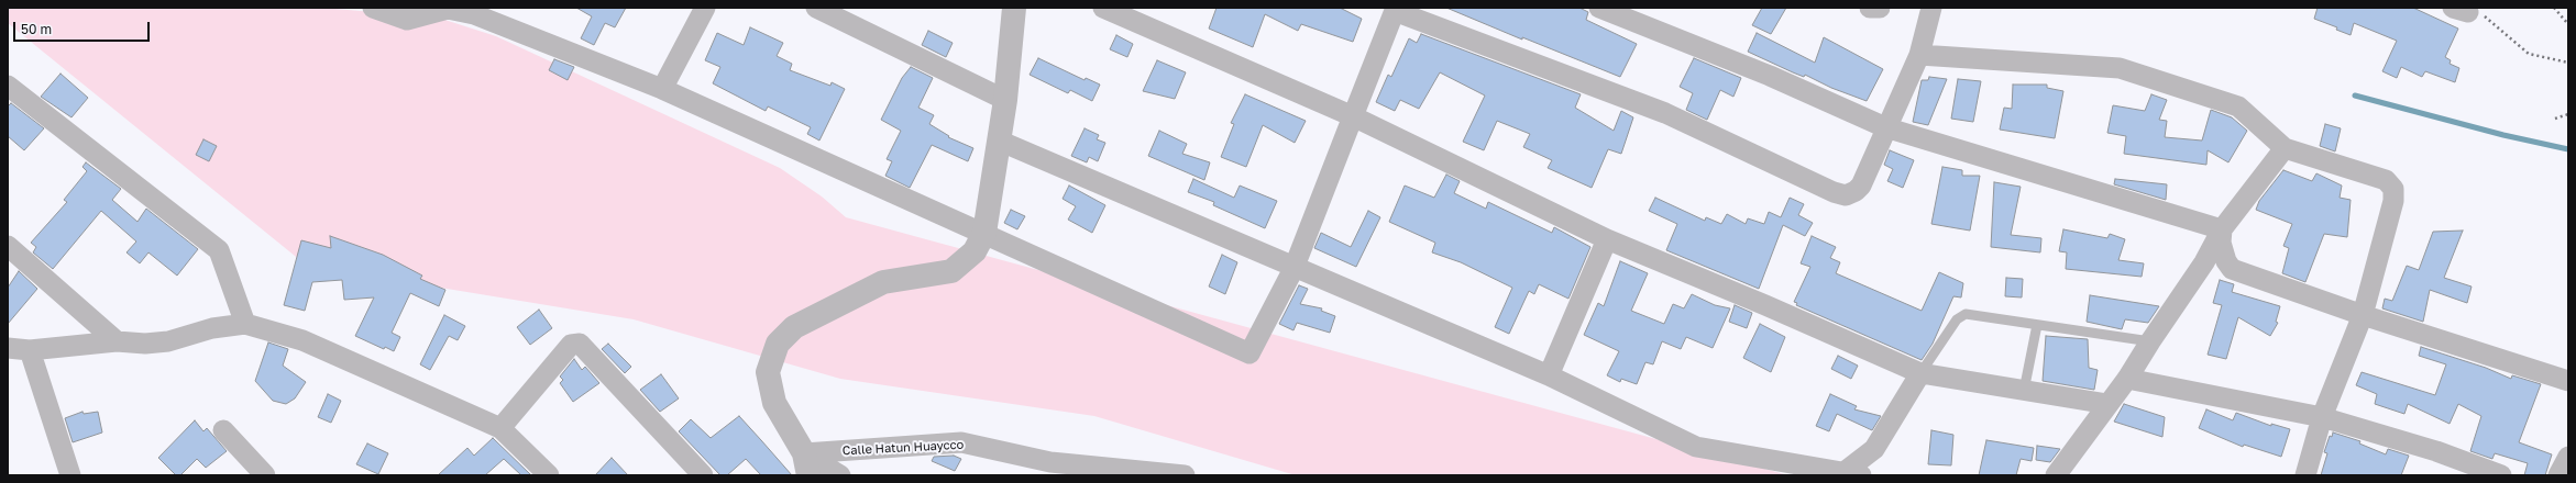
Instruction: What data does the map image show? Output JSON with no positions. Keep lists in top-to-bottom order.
{
  "streets": {
    "street": ["Calle Hatun Huaycco"]
  },
  "scale_bar": "50 m"
}
